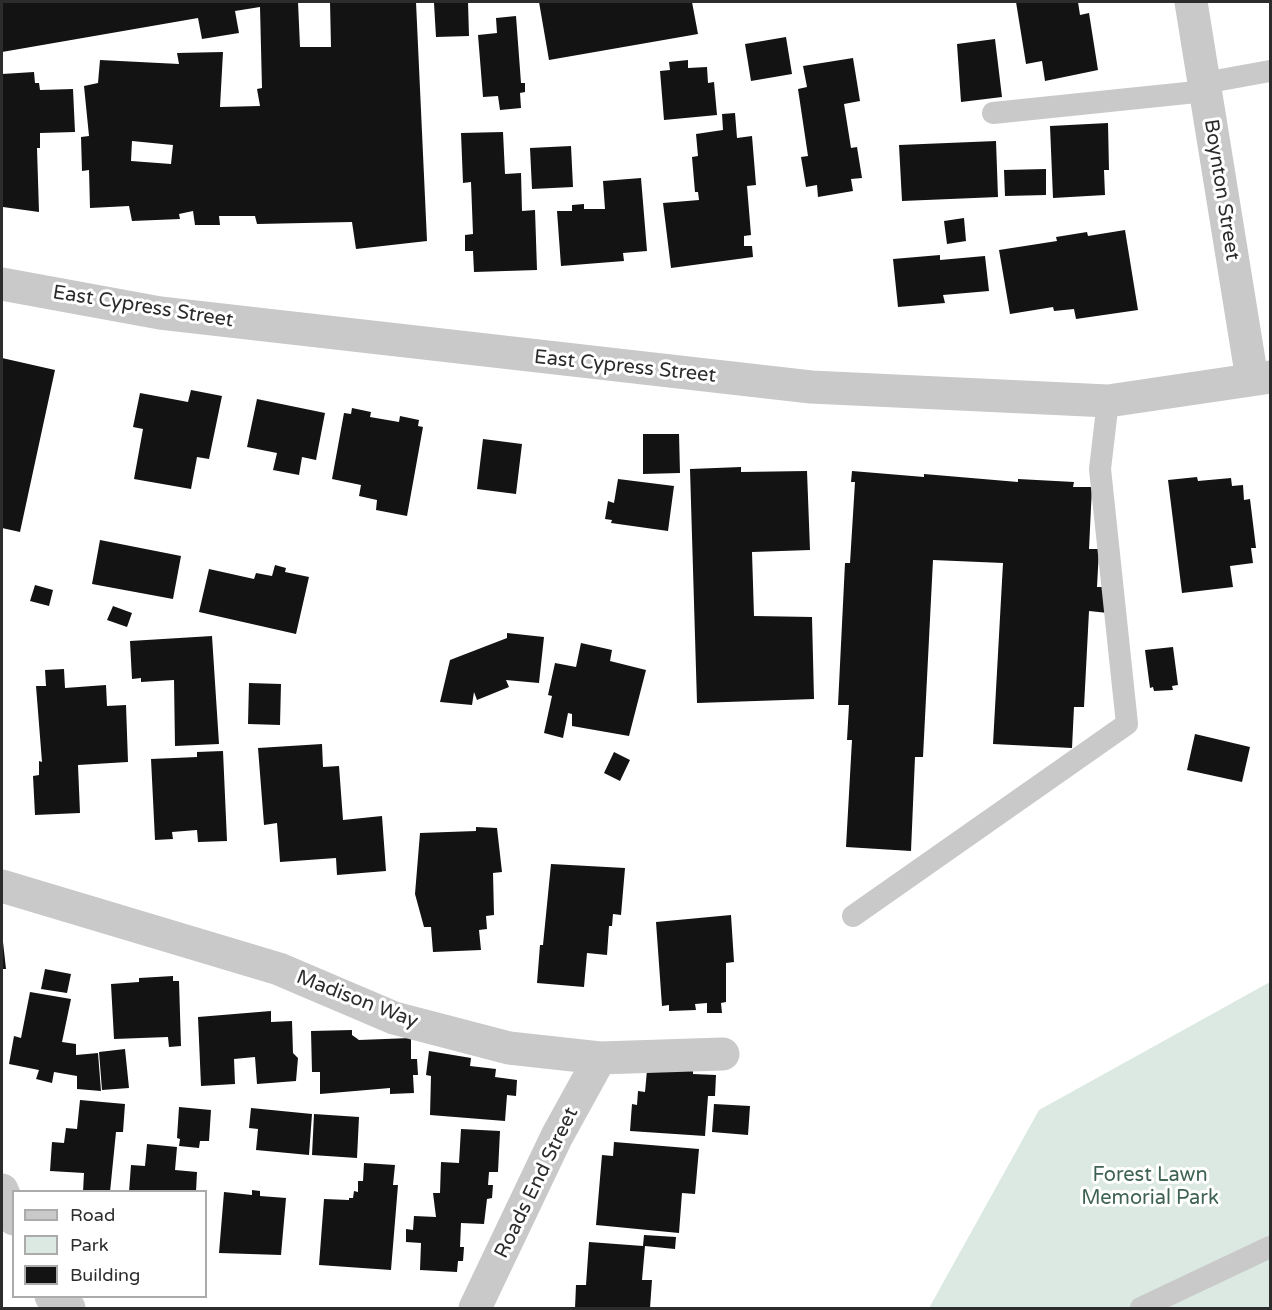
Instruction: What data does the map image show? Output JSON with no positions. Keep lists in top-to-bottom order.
{
  "streets": {
    "street": [
      "Boynton Street",
      "East Cypress Street",
      "Madison Way",
      "Roads End Street"
    ]
  },
  "crossings": [
    ["Boynton Street", "East Cypress Street"],
    ["Madison Way", "Roads End Street"]
  ],
  "parks": ["Forest Lawn Memorial Park"],
  "legend": ["Road", "Park", "Building"]
}
